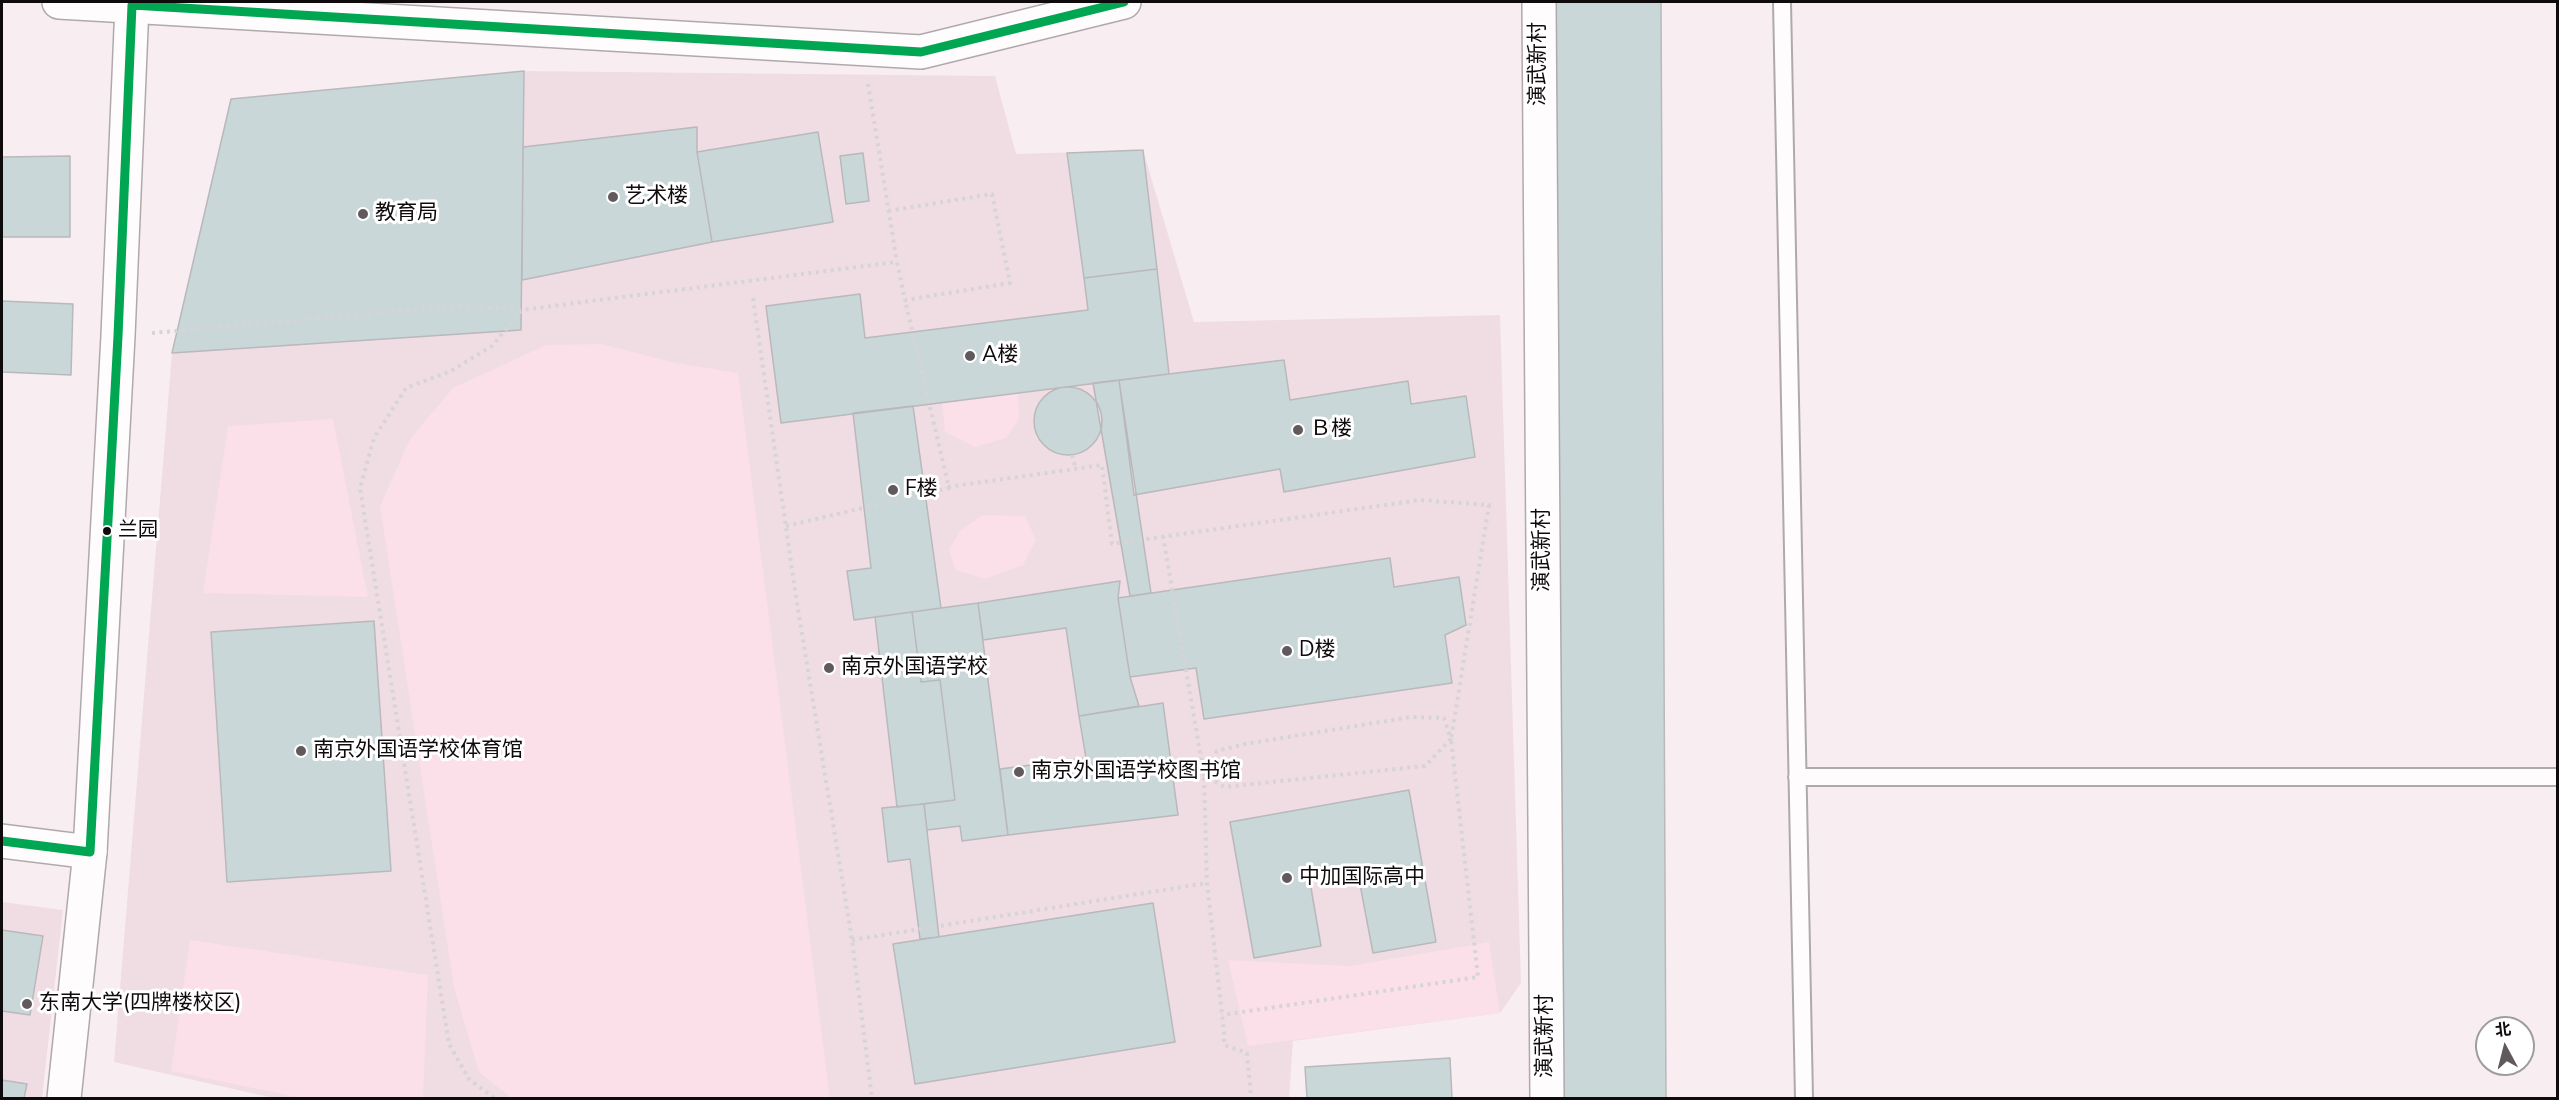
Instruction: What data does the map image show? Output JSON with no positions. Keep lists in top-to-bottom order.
{
  "streets": {
    "main road": ["演武新村"]
  },
  "places": [
    "艺术楼",
    "教育局",
    "A楼",
    "Ｂ楼",
    "F楼",
    "兰园",
    "D楼",
    "南京外国语学校",
    "南京外国语学校体育馆",
    "南京外国语学校图书馆",
    "中加国际高中",
    "东南大学(四牌楼校区)"
  ],
  "north": "top"
}
